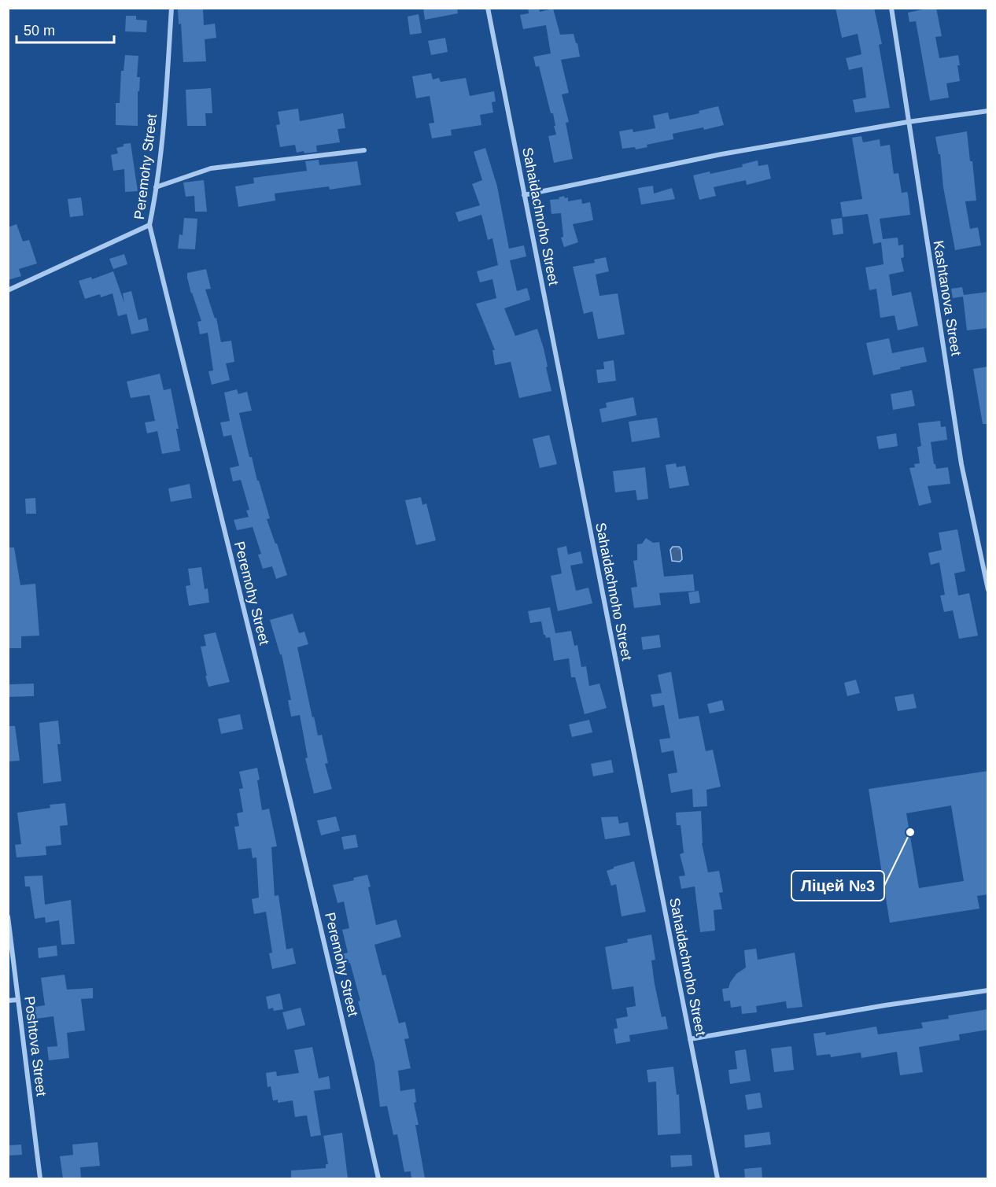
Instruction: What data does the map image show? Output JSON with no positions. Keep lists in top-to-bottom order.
{
  "streets": {
    "street": [
      "Peremohy Street",
      "Sahaidachnoho Street",
      "Kashtanova Street",
      "Poshtova Street"
    ]
  },
  "places": ["Ліцей №3"],
  "scale_bar": "50 m"
}
